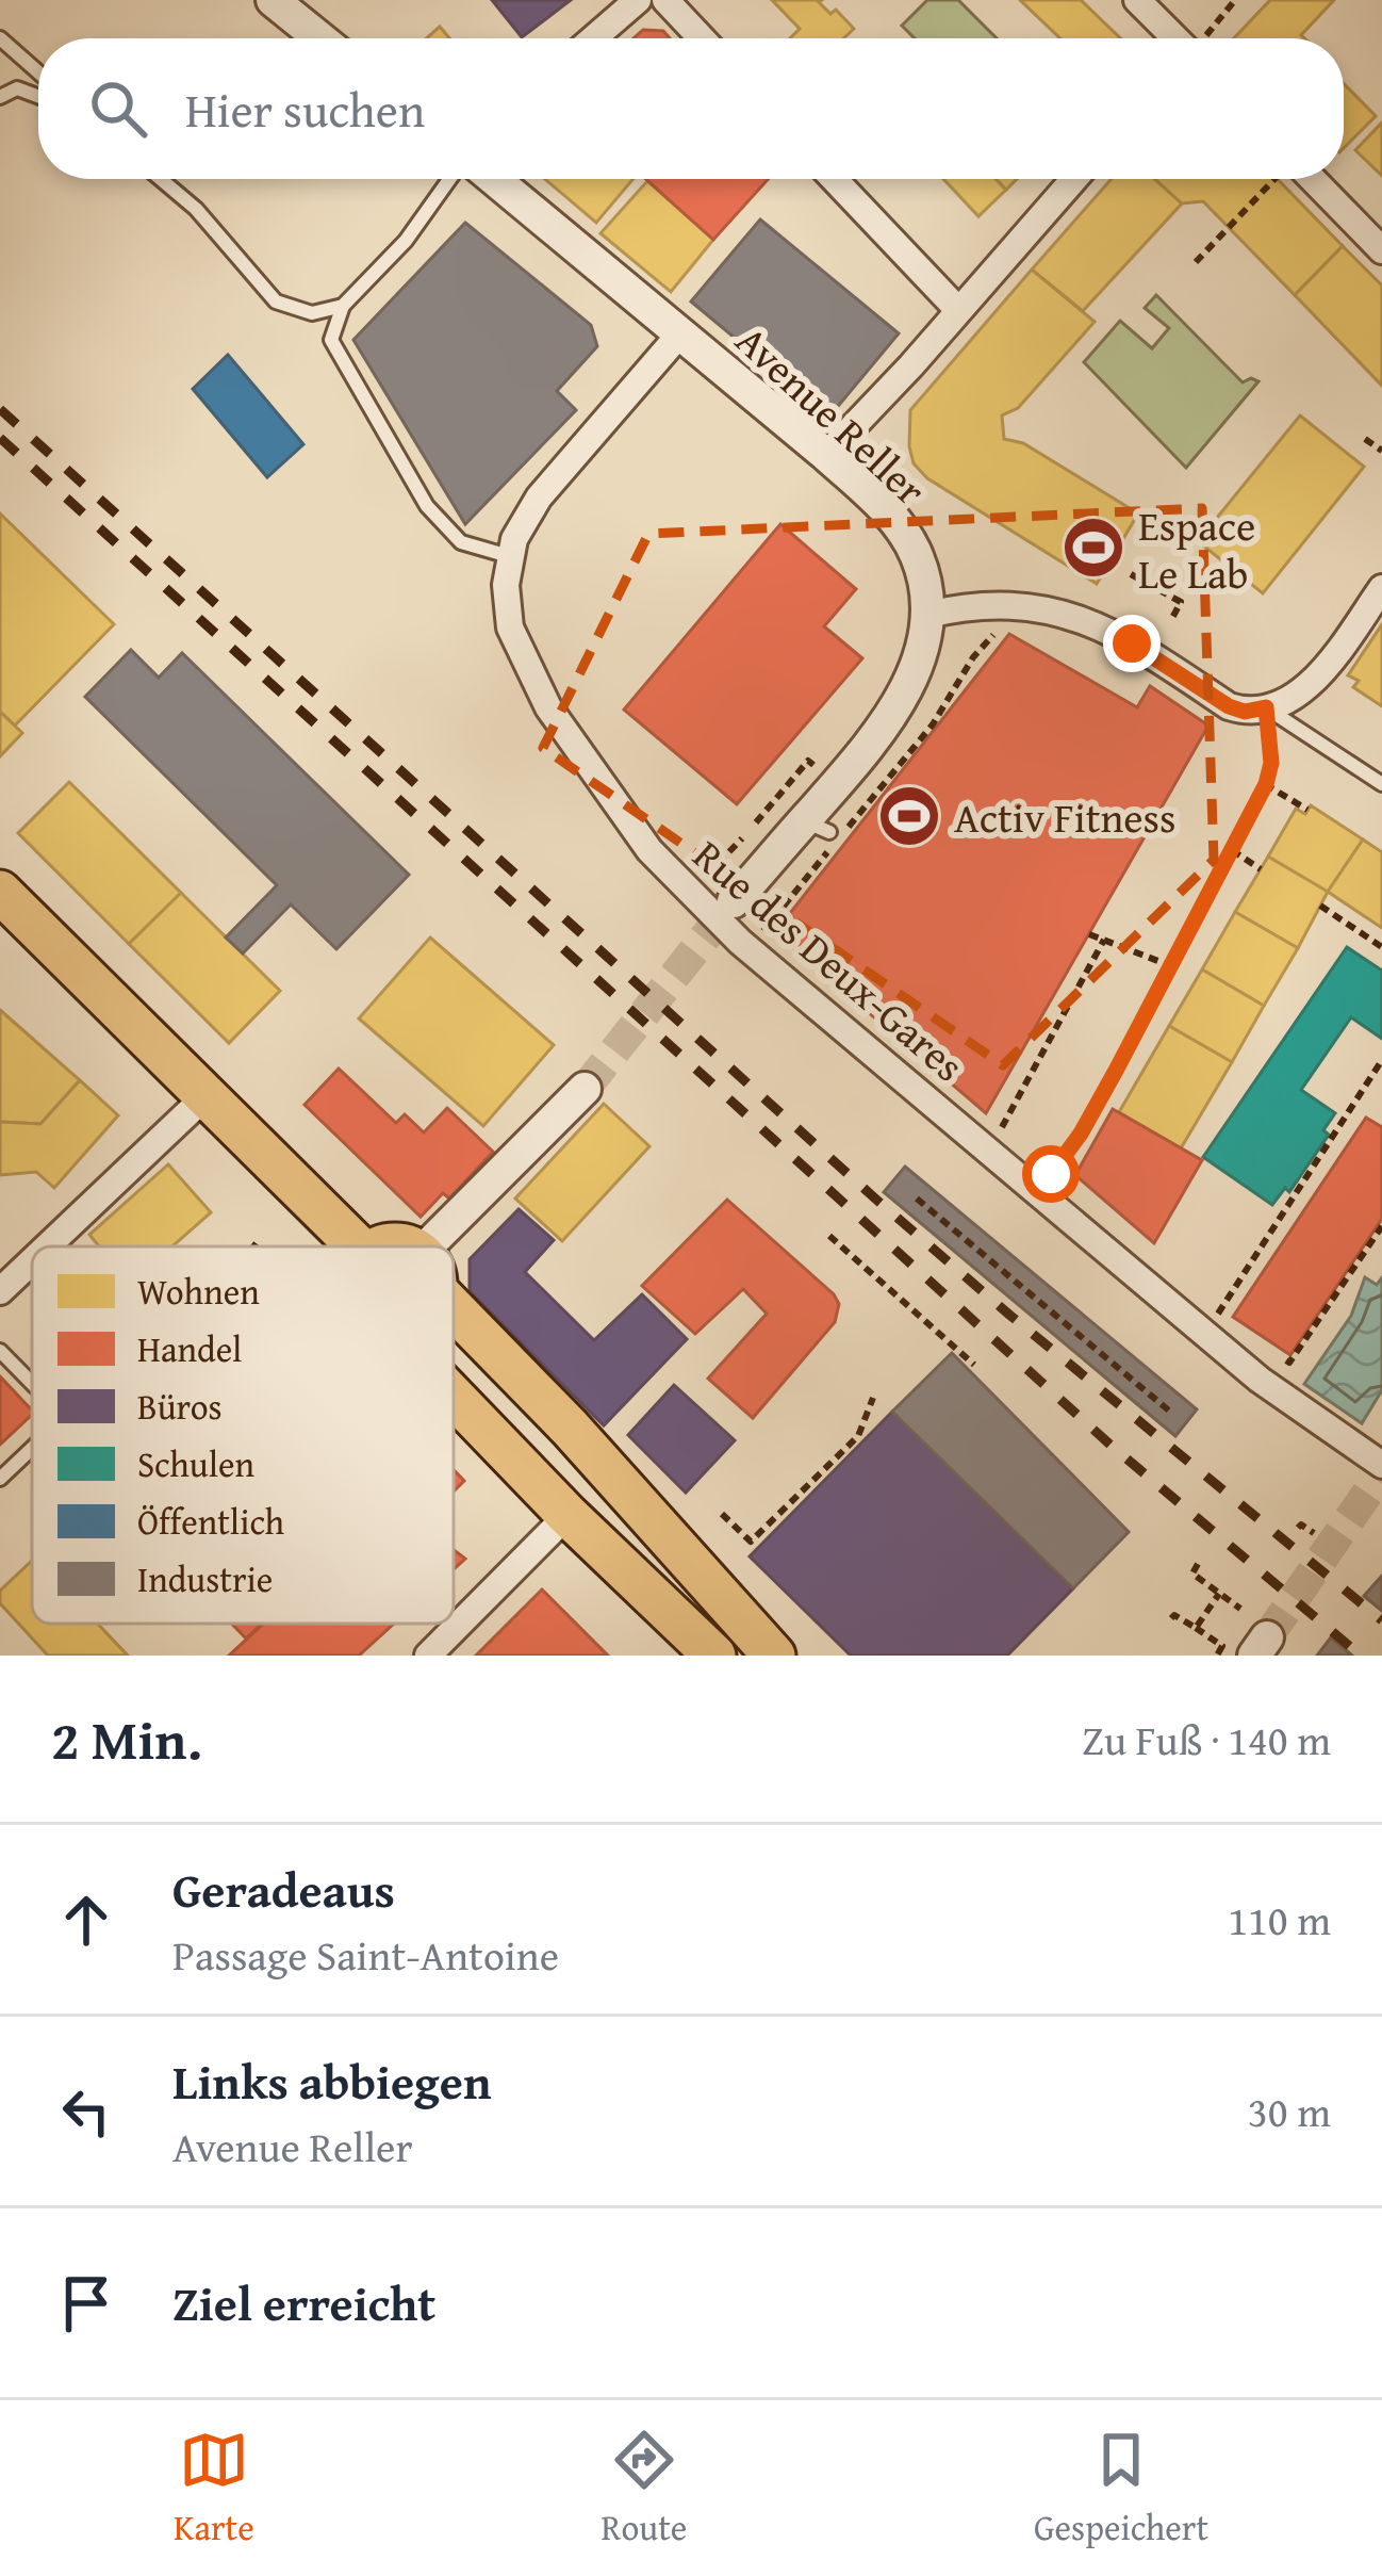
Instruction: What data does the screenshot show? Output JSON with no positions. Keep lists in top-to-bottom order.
{
  "streets": {
    "street": ["Avenue Reller", "Rue des Deux-Gares"]
  },
  "crossings": [
    ["Avenue Reller", "Rue des Deux-Gares"]
  ],
  "places": {
    "sports": ["Espace Le Lab", "Activ Fitness"]
  },
  "legend": [
    "Wohnen",
    "Handel",
    "Büros",
    "Schulen",
    "Öffentlich",
    "Industrie"
  ],
  "page": {
    "search": "Hier suchen",
    "heading": ["2 Min.", "Zu Fuß · 140 m"],
    "list": [
      ["Geradeaus", "Passage Saint-Antoine", "110 m"],
      ["Links abbiegen", "Avenue Reller", "30 m"],
      "Ziel erreicht"
    ],
    "nav": ["Karte", "Route", "Gespeichert"]
  }
}
